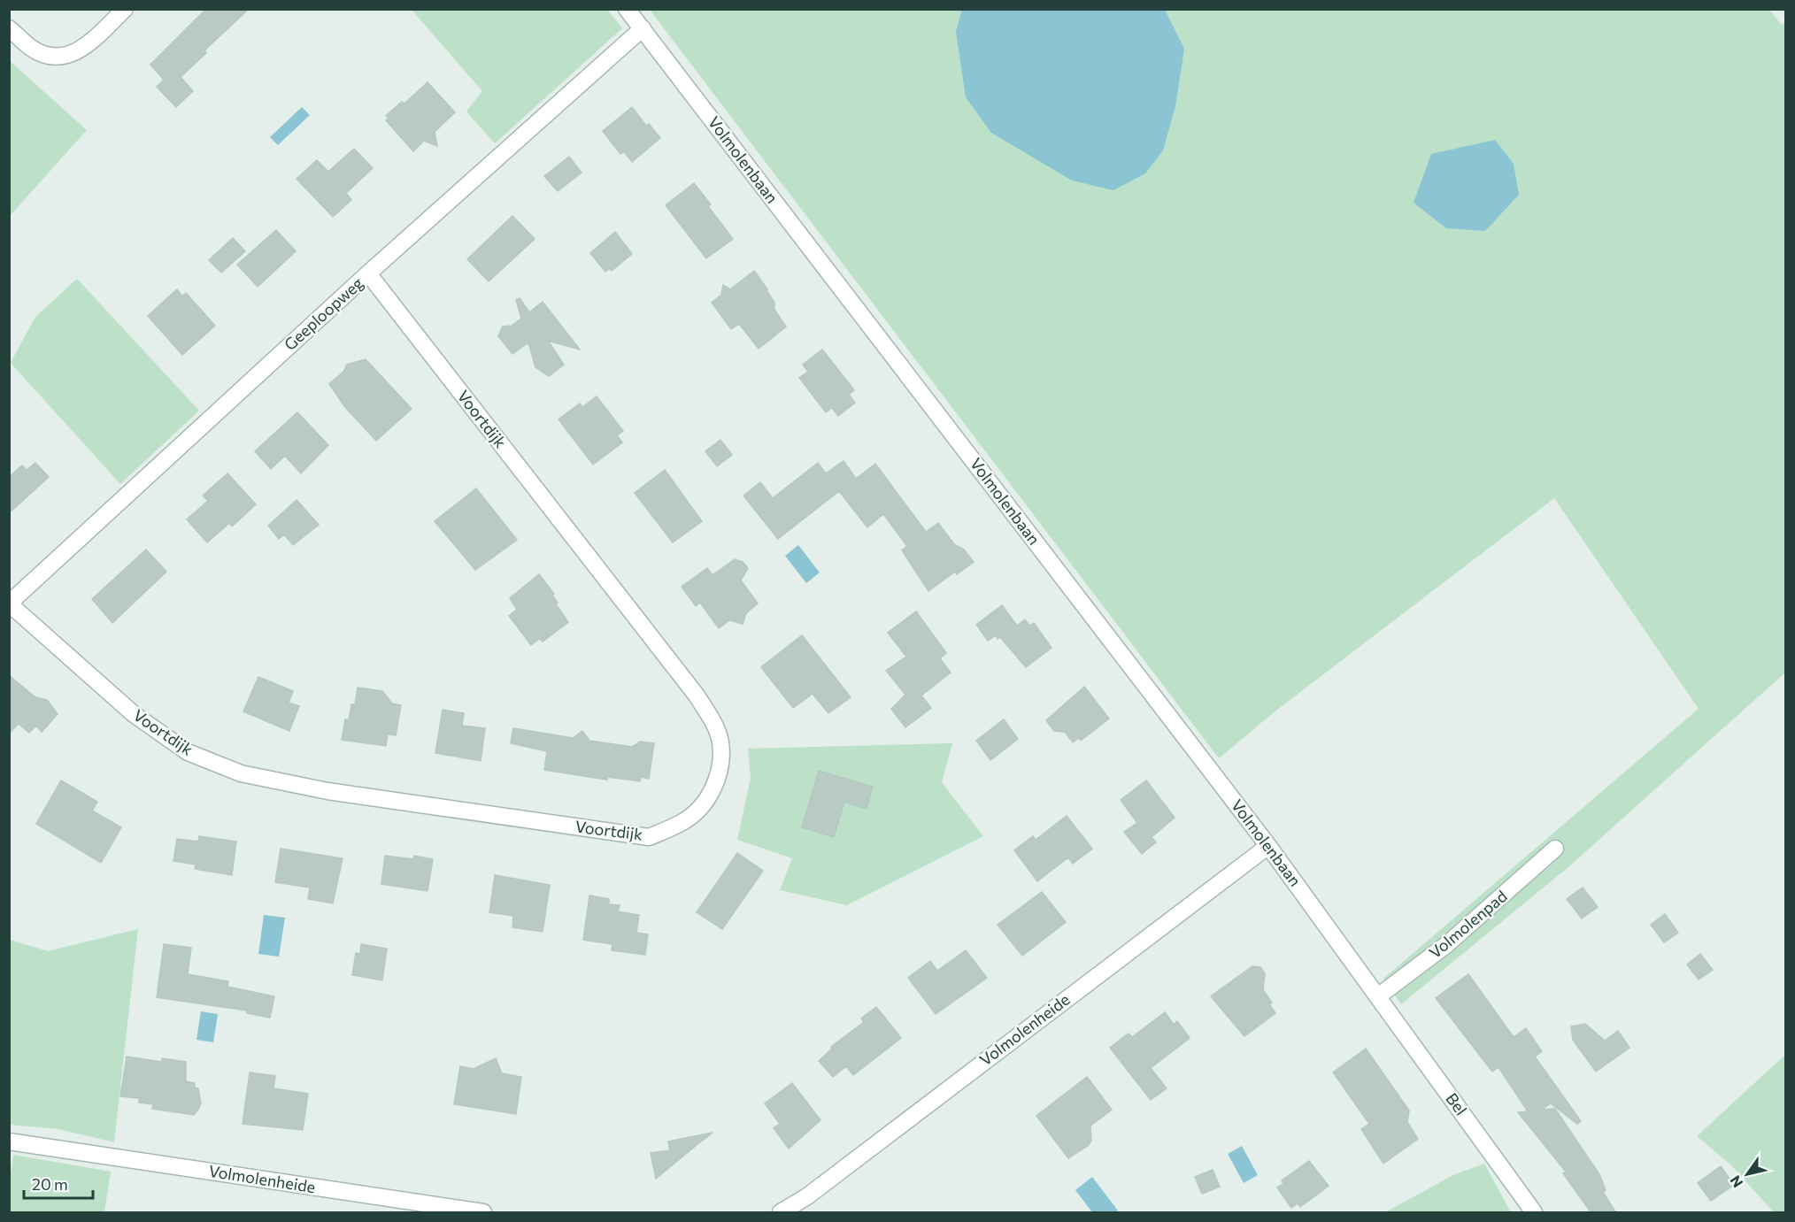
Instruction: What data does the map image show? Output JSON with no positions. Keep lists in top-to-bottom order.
{
  "streets": {
    "street": [
      "Volmolenbaan",
      "Geeploopweg",
      "Voortdijk",
      "Volmolenpad",
      "Volmolenheide",
      "Bel"
    ]
  },
  "crossings": [
    ["Volmolenbaan", "Geeploopweg"],
    ["Volmolenbaan", "Volmolenpad"],
    ["Volmolenbaan", "Volmolenheide"],
    ["Volmolenbaan", "Bel"],
    ["Geeploopweg", "Voortdijk"],
    ["Volmolenpad", "Bel"]
  ],
  "scale_bar": "20 m",
  "north": "bottom left"
}
